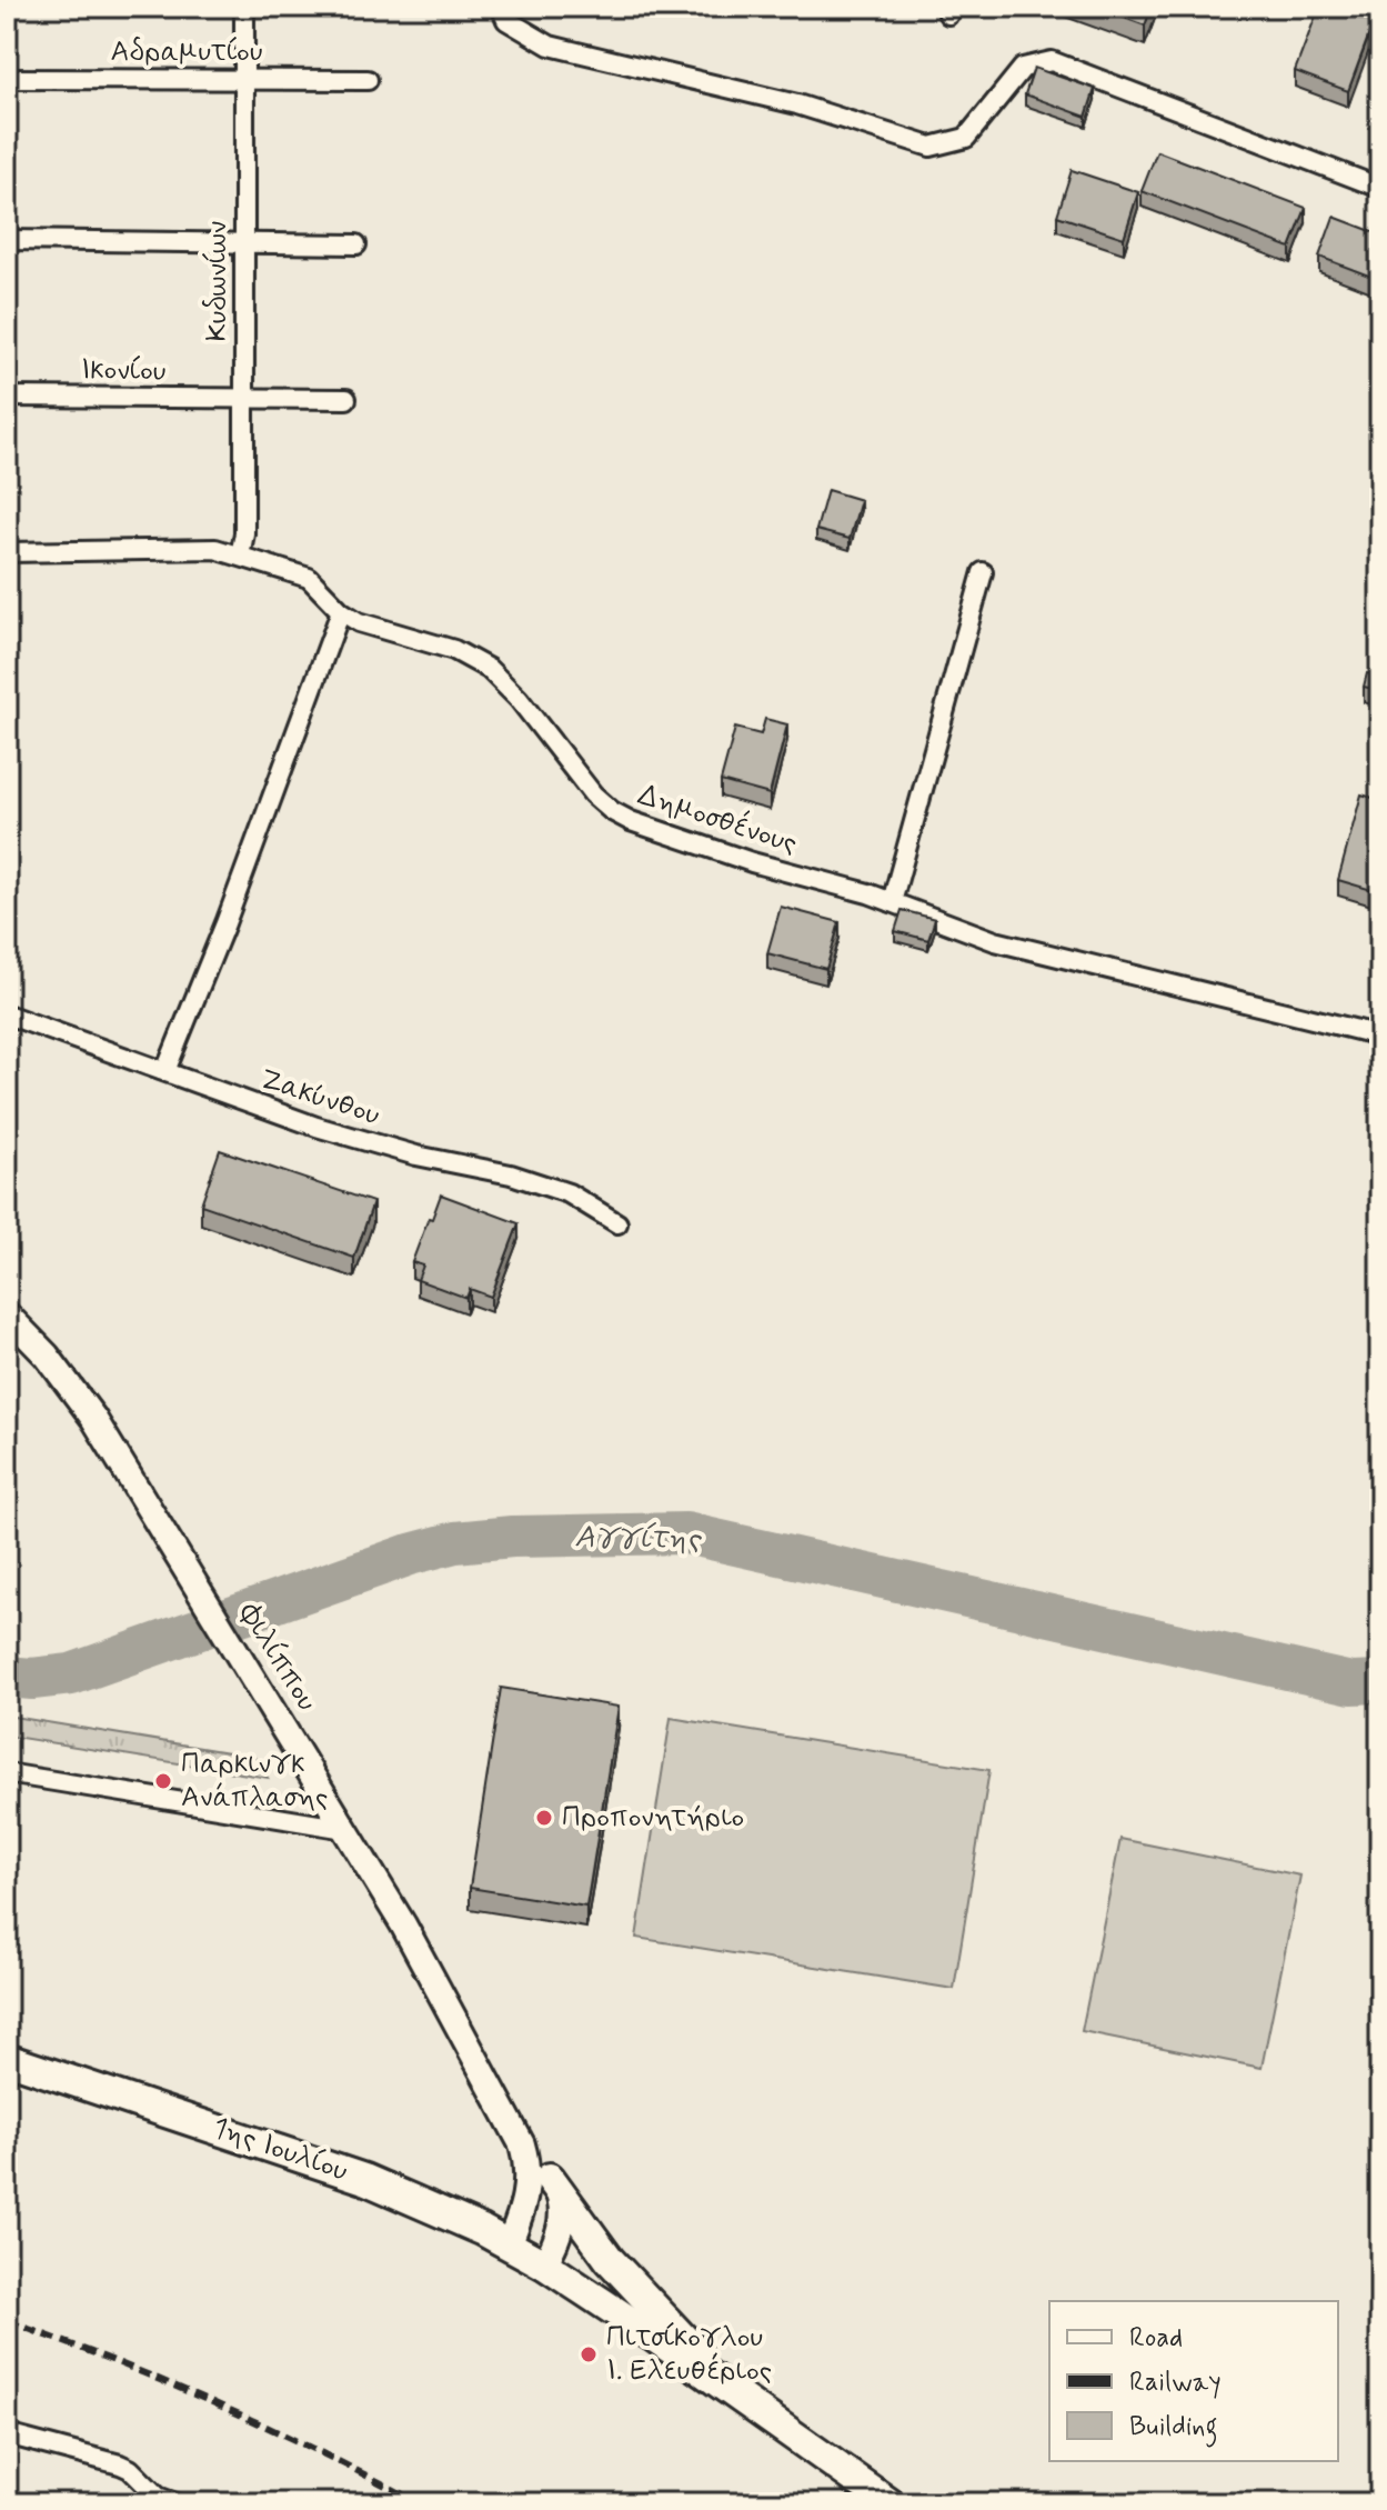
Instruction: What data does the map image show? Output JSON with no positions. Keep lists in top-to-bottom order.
{
  "streets": {
    "main road": ["Φιλίππου", "1ης Ιουλίου"],
    "street": [
      "Αδραμυτίου",
      "Κυδωνίων",
      "Ικονίου",
      "Δημοσθένους",
      "Ζακύνθου"
    ]
  },
  "crossings": [
    ["Αδραμυτίου", "Κυδωνίων"],
    ["Κυδωνίων", "Ικονίου"],
    ["Κυδωνίων", "Δημοσθένους"],
    ["Φιλίππου", "1ης Ιουλίου"]
  ],
  "water": ["Αγγίτης"],
  "places": ["Παρκινγκ Ανάπλασης", "Προπονητήριο", "Πιτσίκογλου Ι. Ελευθέριος"],
  "legend": ["Road", "Railway", "Building"]
}
